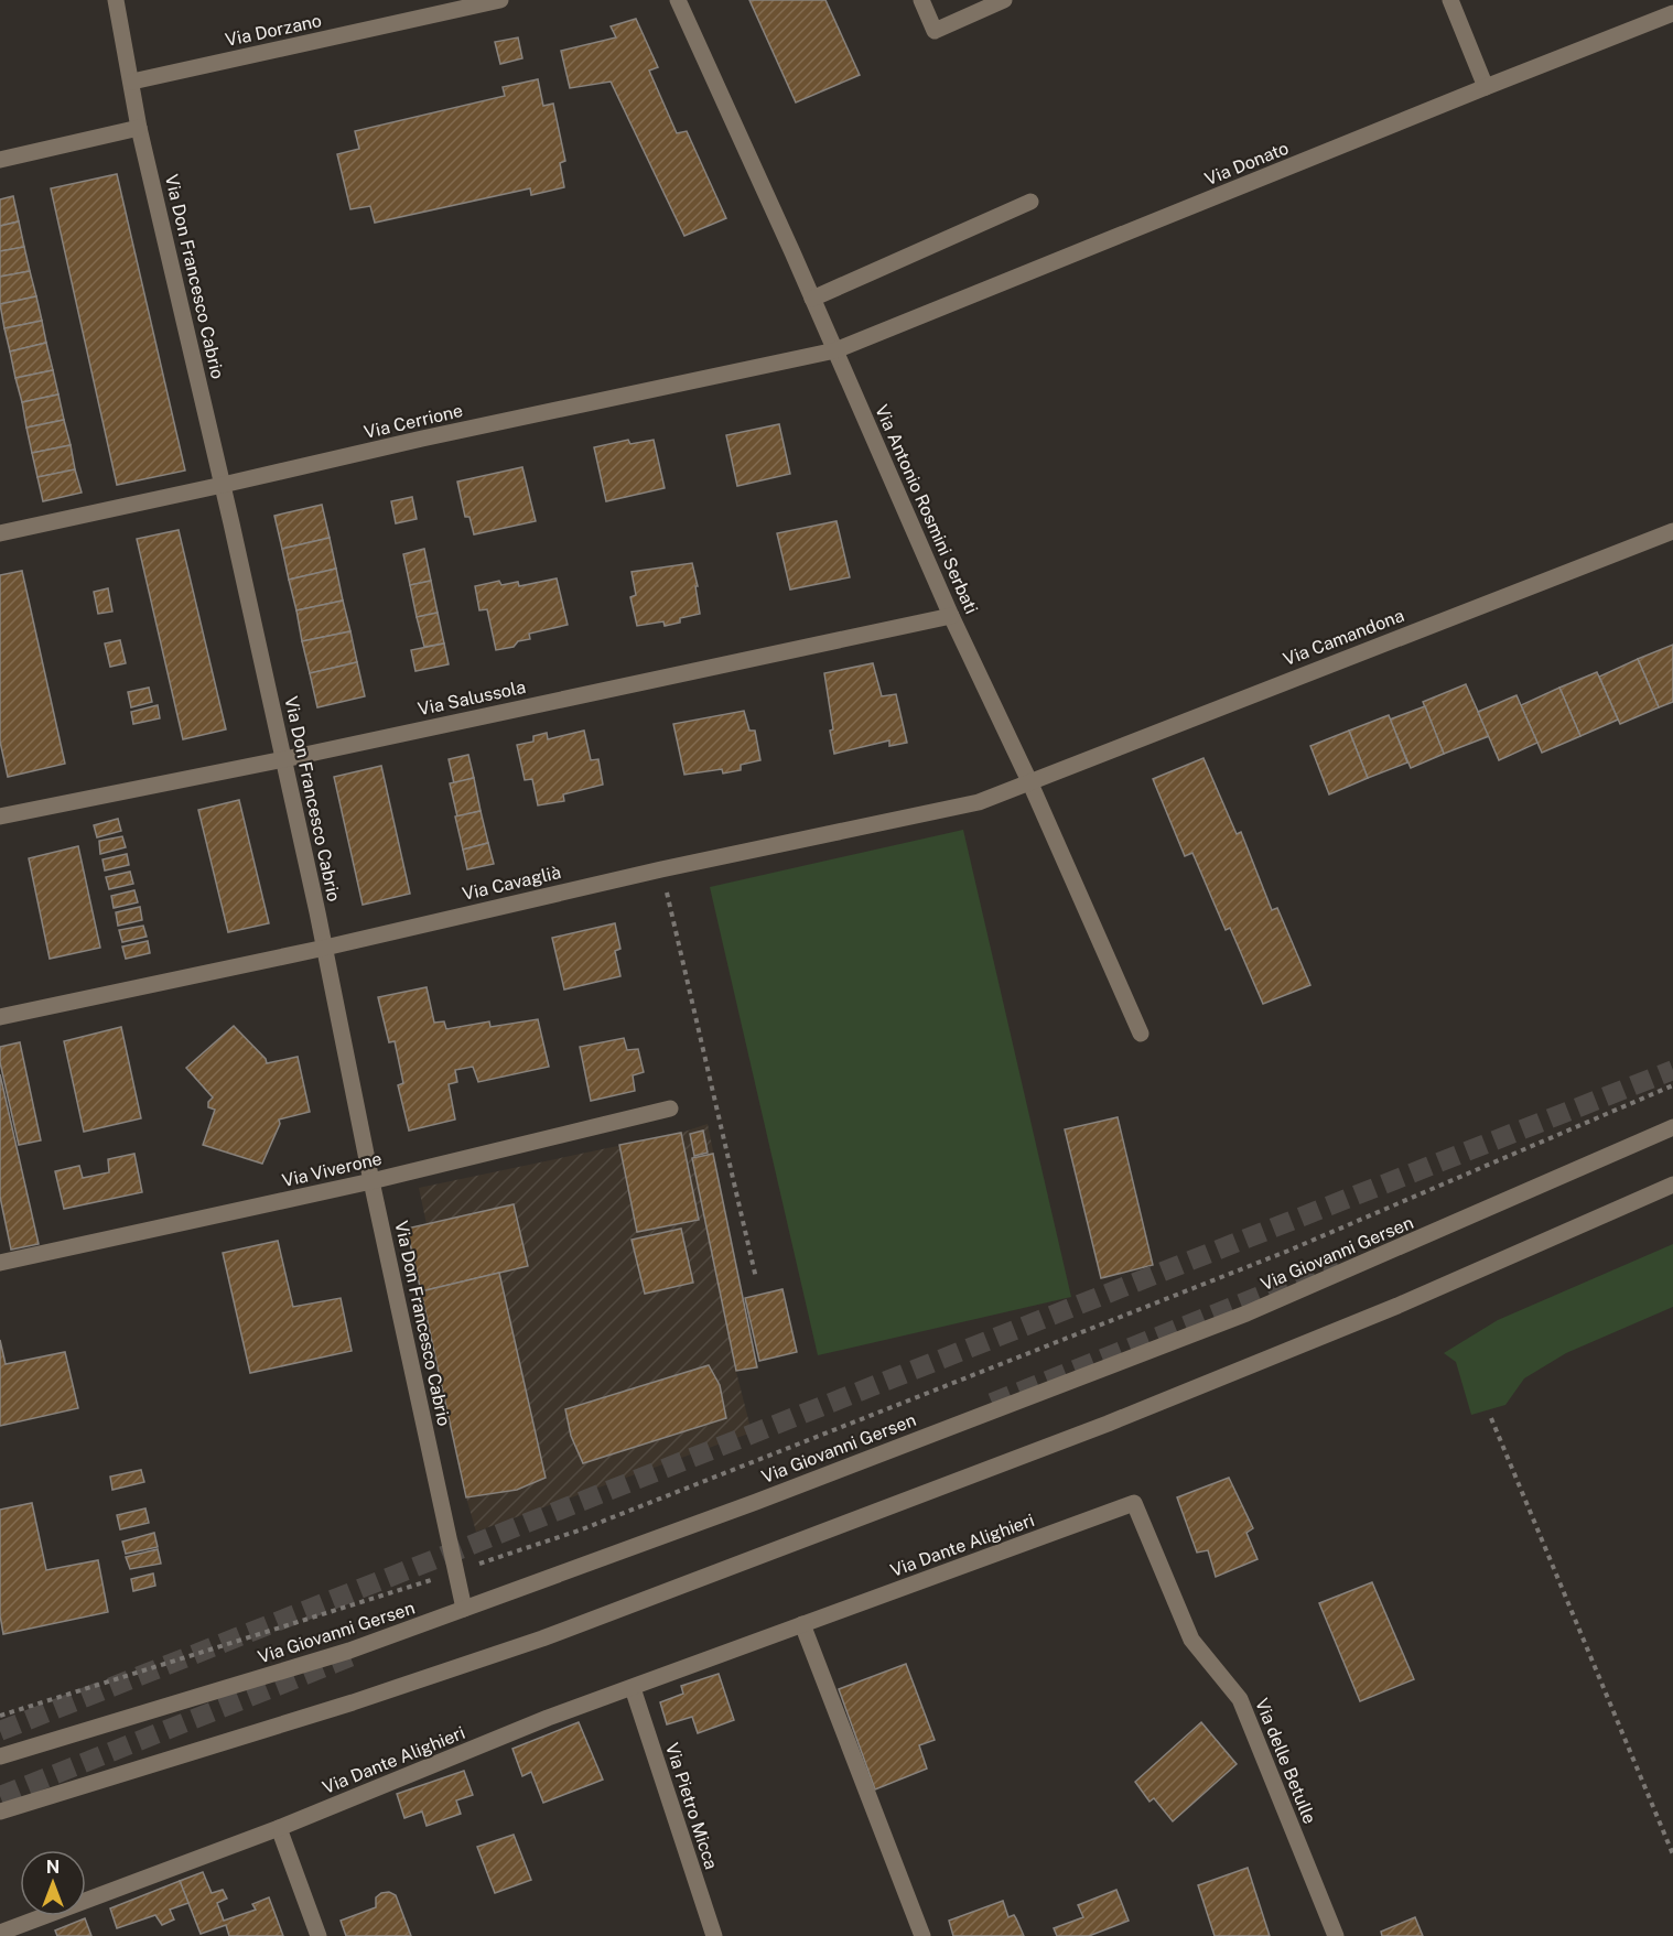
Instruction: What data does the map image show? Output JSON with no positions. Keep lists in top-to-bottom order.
{
  "streets": {
    "street": [
      "Via Dorzano",
      "Via Donato",
      "Via Don Francesco Cabrio",
      "Via Cerrione",
      "Via Antonio Rosmini Serbati",
      "Via Camandona",
      "Via Salussola",
      "Via Cavaglià",
      "Via Viverone",
      "Via Giovanni Gersen",
      "Via Dante Alighieri",
      "Via delle Betulle",
      "Via Pietro Micca"
    ]
  },
  "crossings": [
    ["Via Dorzano", "Via Don Francesco Cabrio"],
    ["Via Donato", "Via Cerrione"],
    ["Via Donato", "Via Antonio Rosmini Serbati"],
    ["Via Don Francesco Cabrio", "Via Cerrione"],
    ["Via Don Francesco Cabrio", "Via Salussola"],
    ["Via Don Francesco Cabrio", "Via Cavaglià"],
    ["Via Don Francesco Cabrio", "Via Viverone"],
    ["Via Don Francesco Cabrio", "Via Giovanni Gersen"],
    ["Via Cerrione", "Via Antonio Rosmini Serbati"],
    ["Via Antonio Rosmini Serbati", "Via Camandona"],
    ["Via Antonio Rosmini Serbati", "Via Salussola"],
    ["Via Antonio Rosmini Serbati", "Via Cavaglià"],
    ["Via Camandona", "Via Cavaglià"],
    ["Via Dante Alighieri", "Via delle Betulle"],
    ["Via Dante Alighieri", "Via Pietro Micca"]
  ],
  "north": "top"
}
